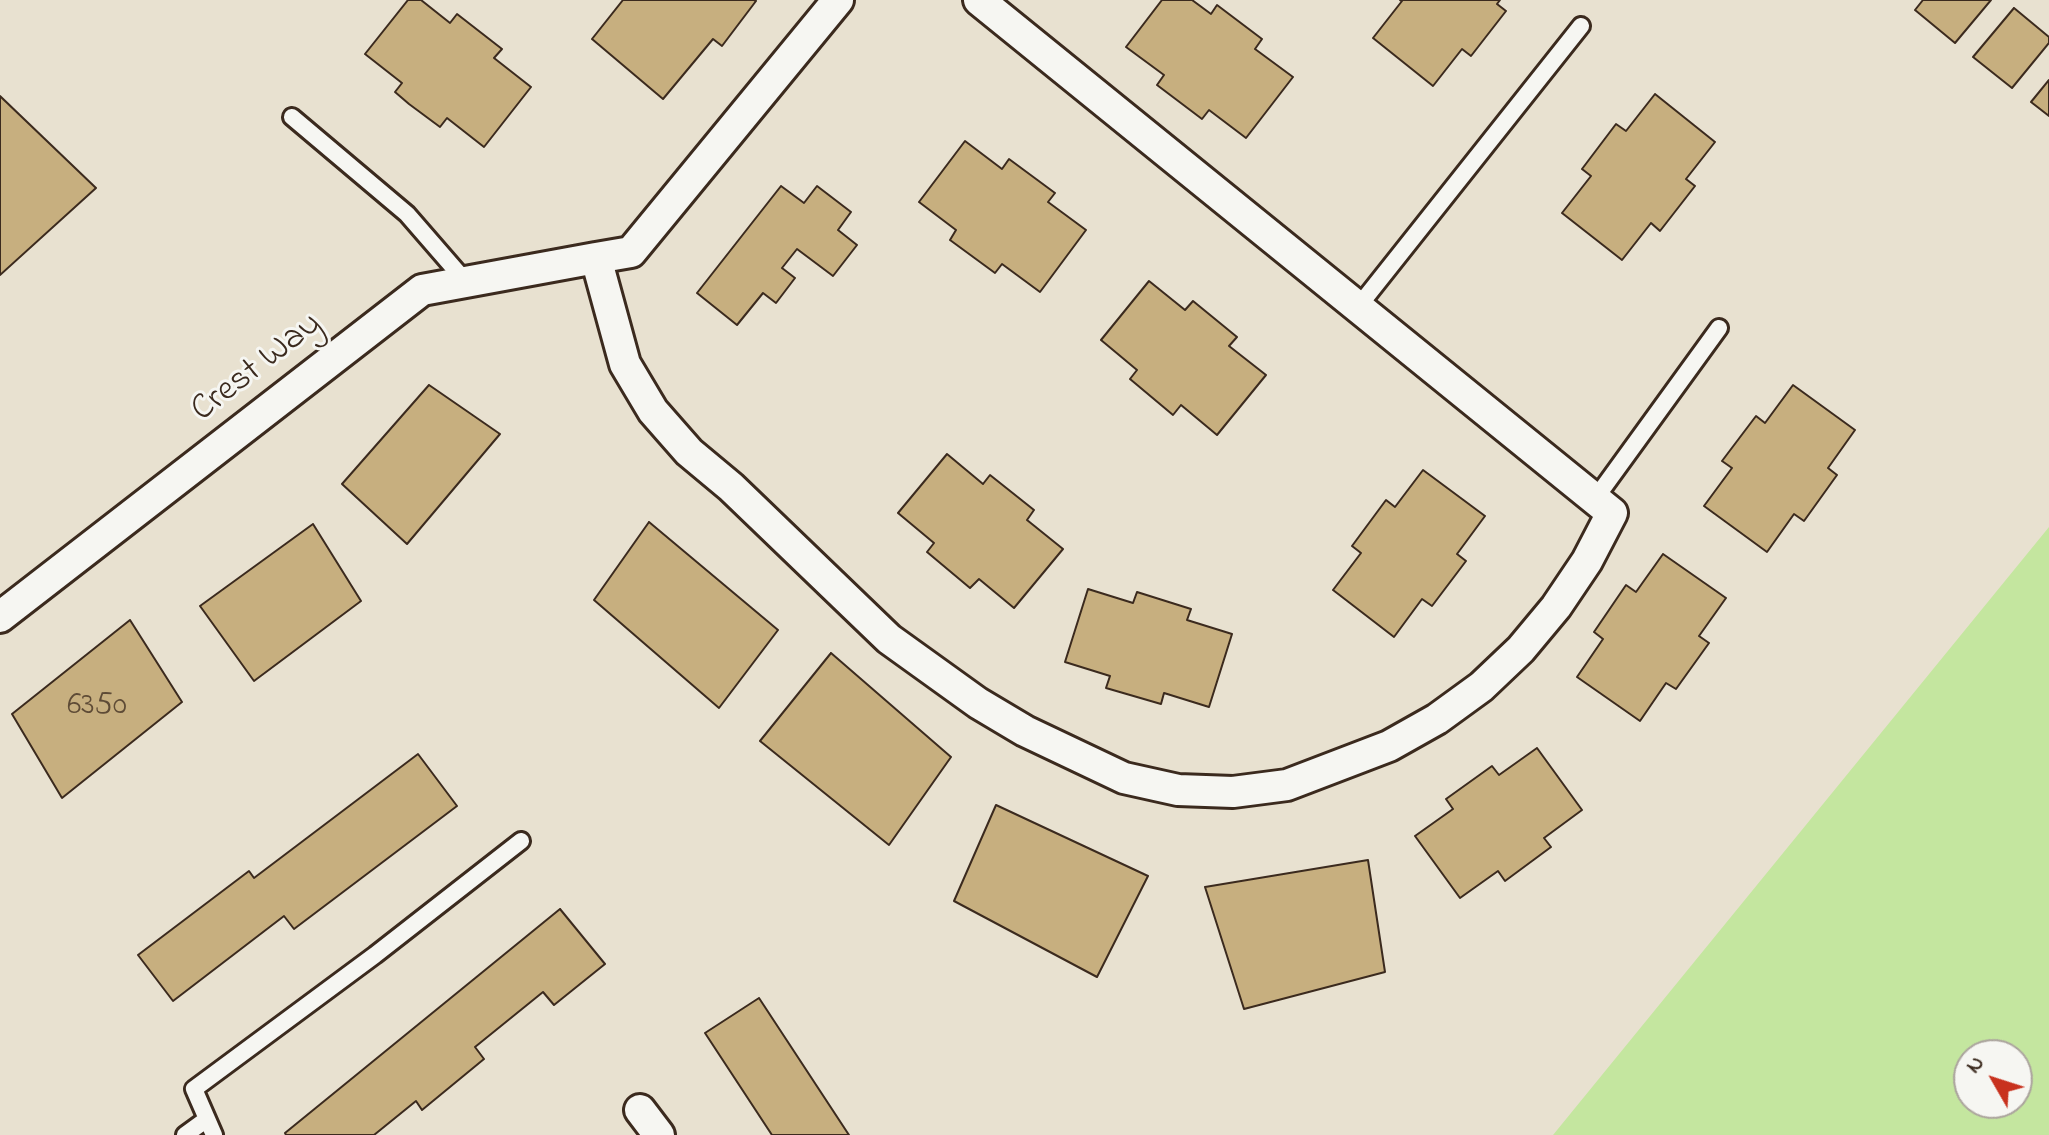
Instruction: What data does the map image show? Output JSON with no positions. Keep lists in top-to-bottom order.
{
  "streets": {
    "street": ["Crest Way"]
  },
  "house_numbers": ["6350"],
  "north": "top left"
}
